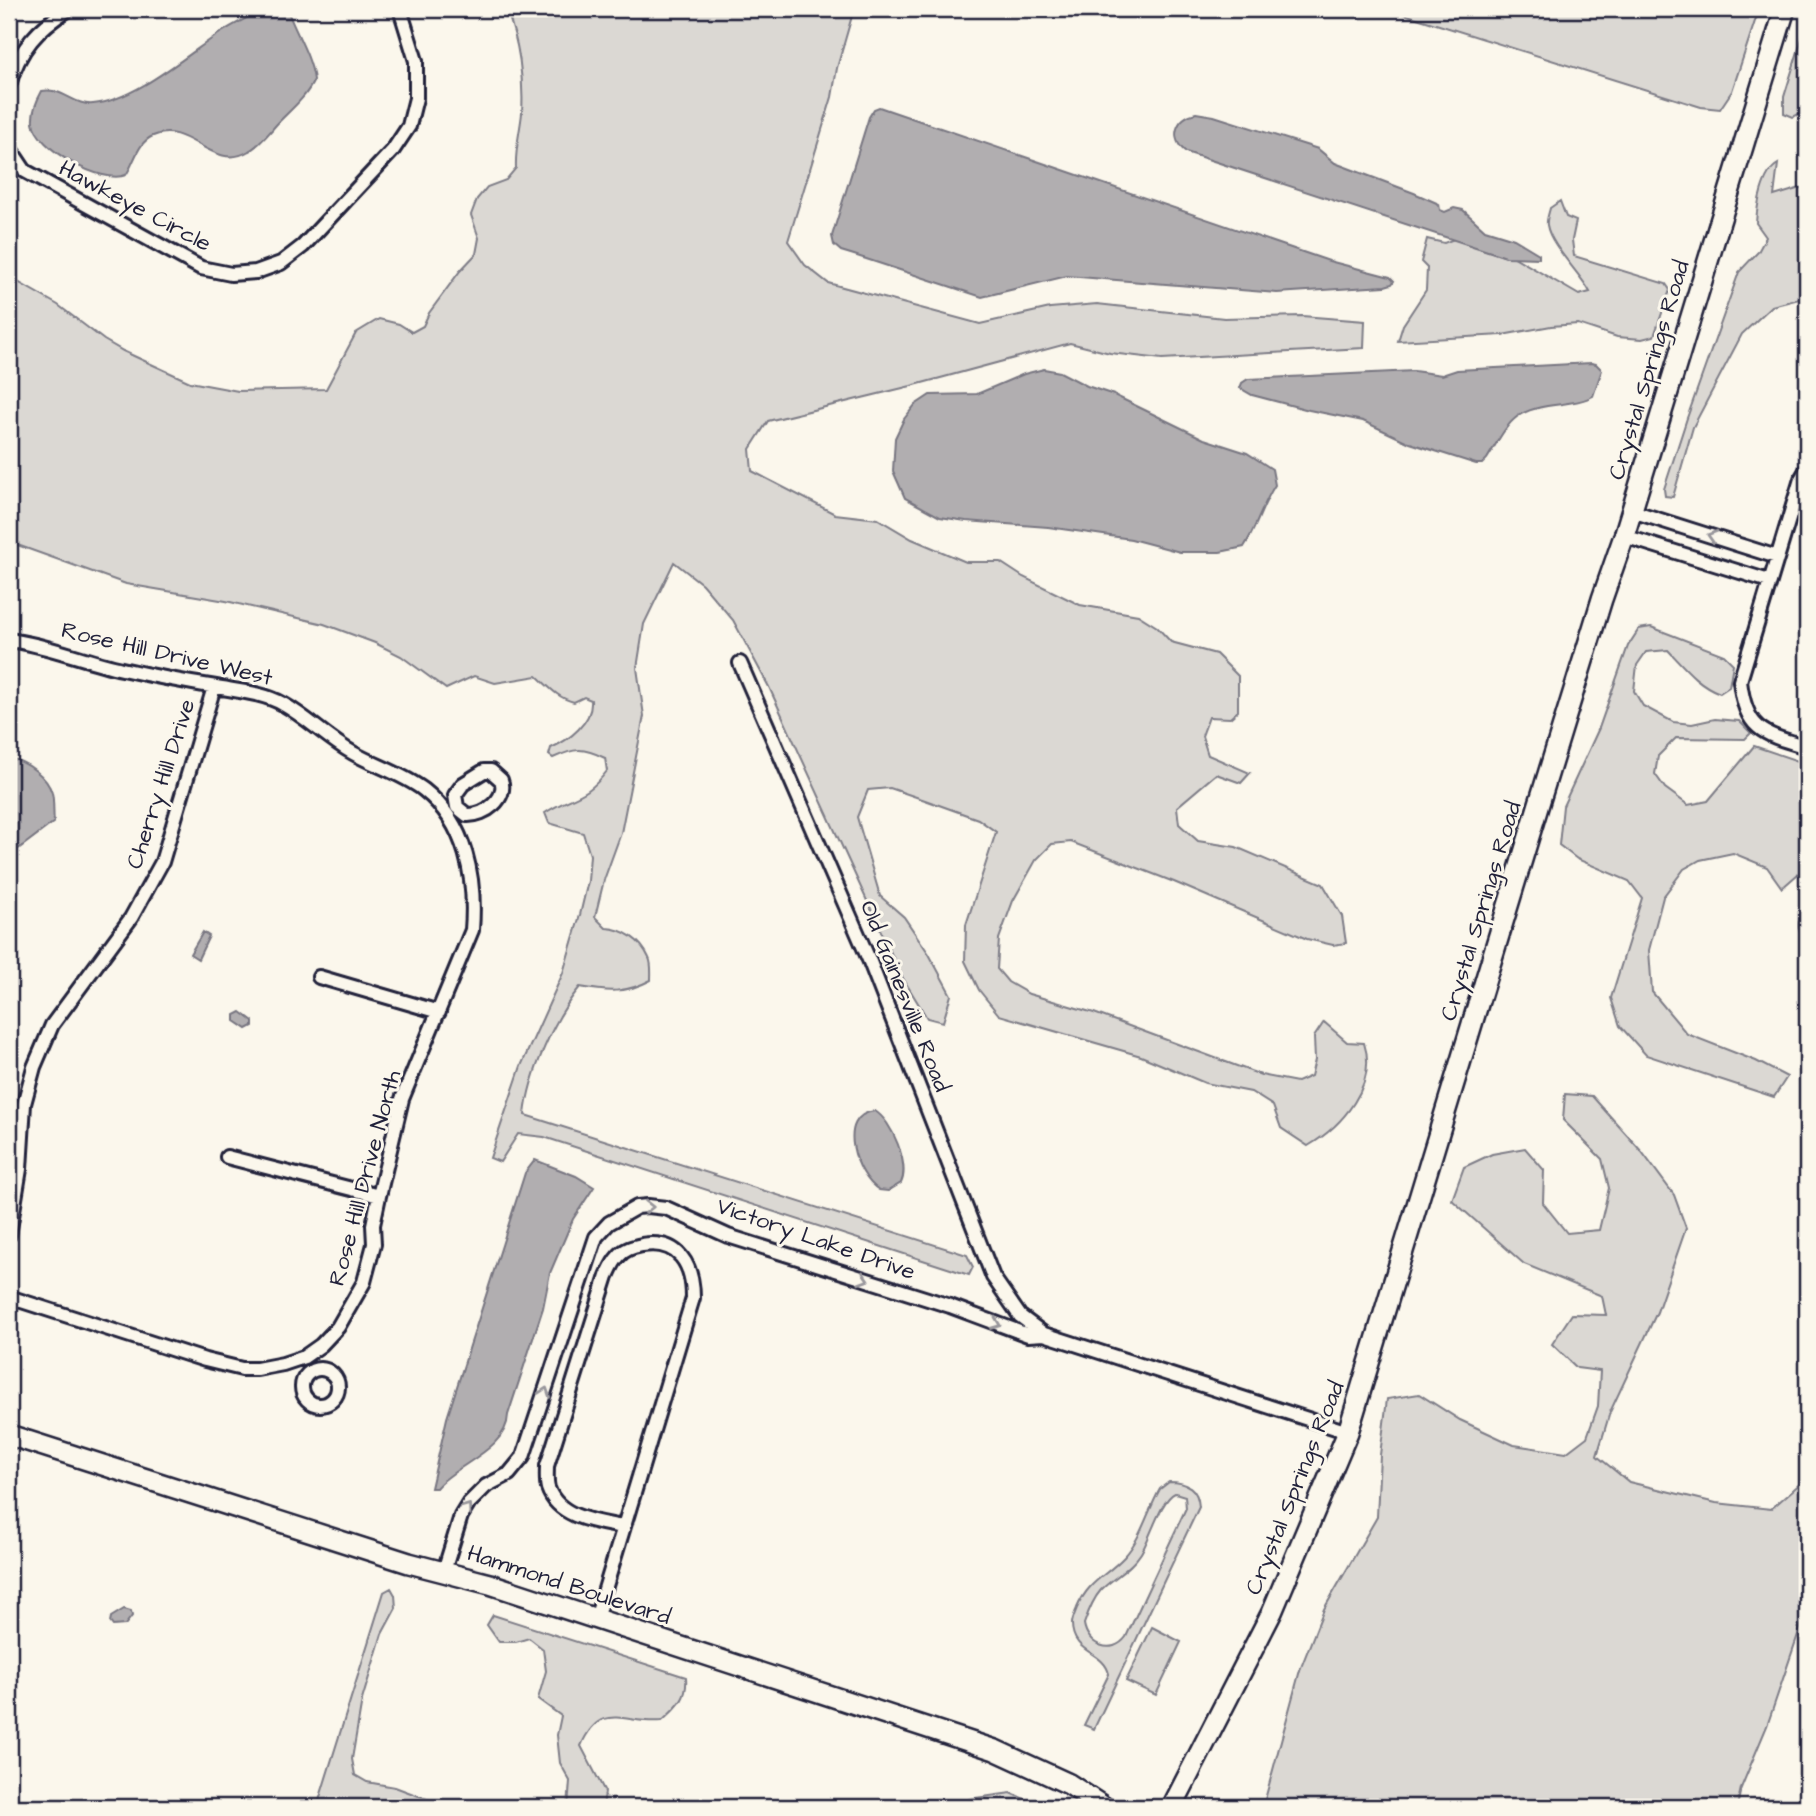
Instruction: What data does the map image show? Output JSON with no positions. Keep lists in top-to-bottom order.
{
  "streets": {
    "street": [
      "Hawkeye Circle",
      "Crystal Springs Road",
      "Rose Hill Drive West",
      "Cherry Hill Drive",
      "Old Gainesville Road",
      "Rose Hill Drive North",
      "Victory Lake Drive",
      "Hammond Boulevard"
    ]
  },
  "crossings": [
    ["Crystal Springs Road", "Victory Lake Drive"],
    ["Rose Hill Drive West", "Cherry Hill Drive"],
    ["Rose Hill Drive West", "Rose Hill Drive North"],
    ["Old Gainesville Road", "Victory Lake Drive"],
    ["Victory Lake Drive", "Hammond Boulevard"]
  ]
}
